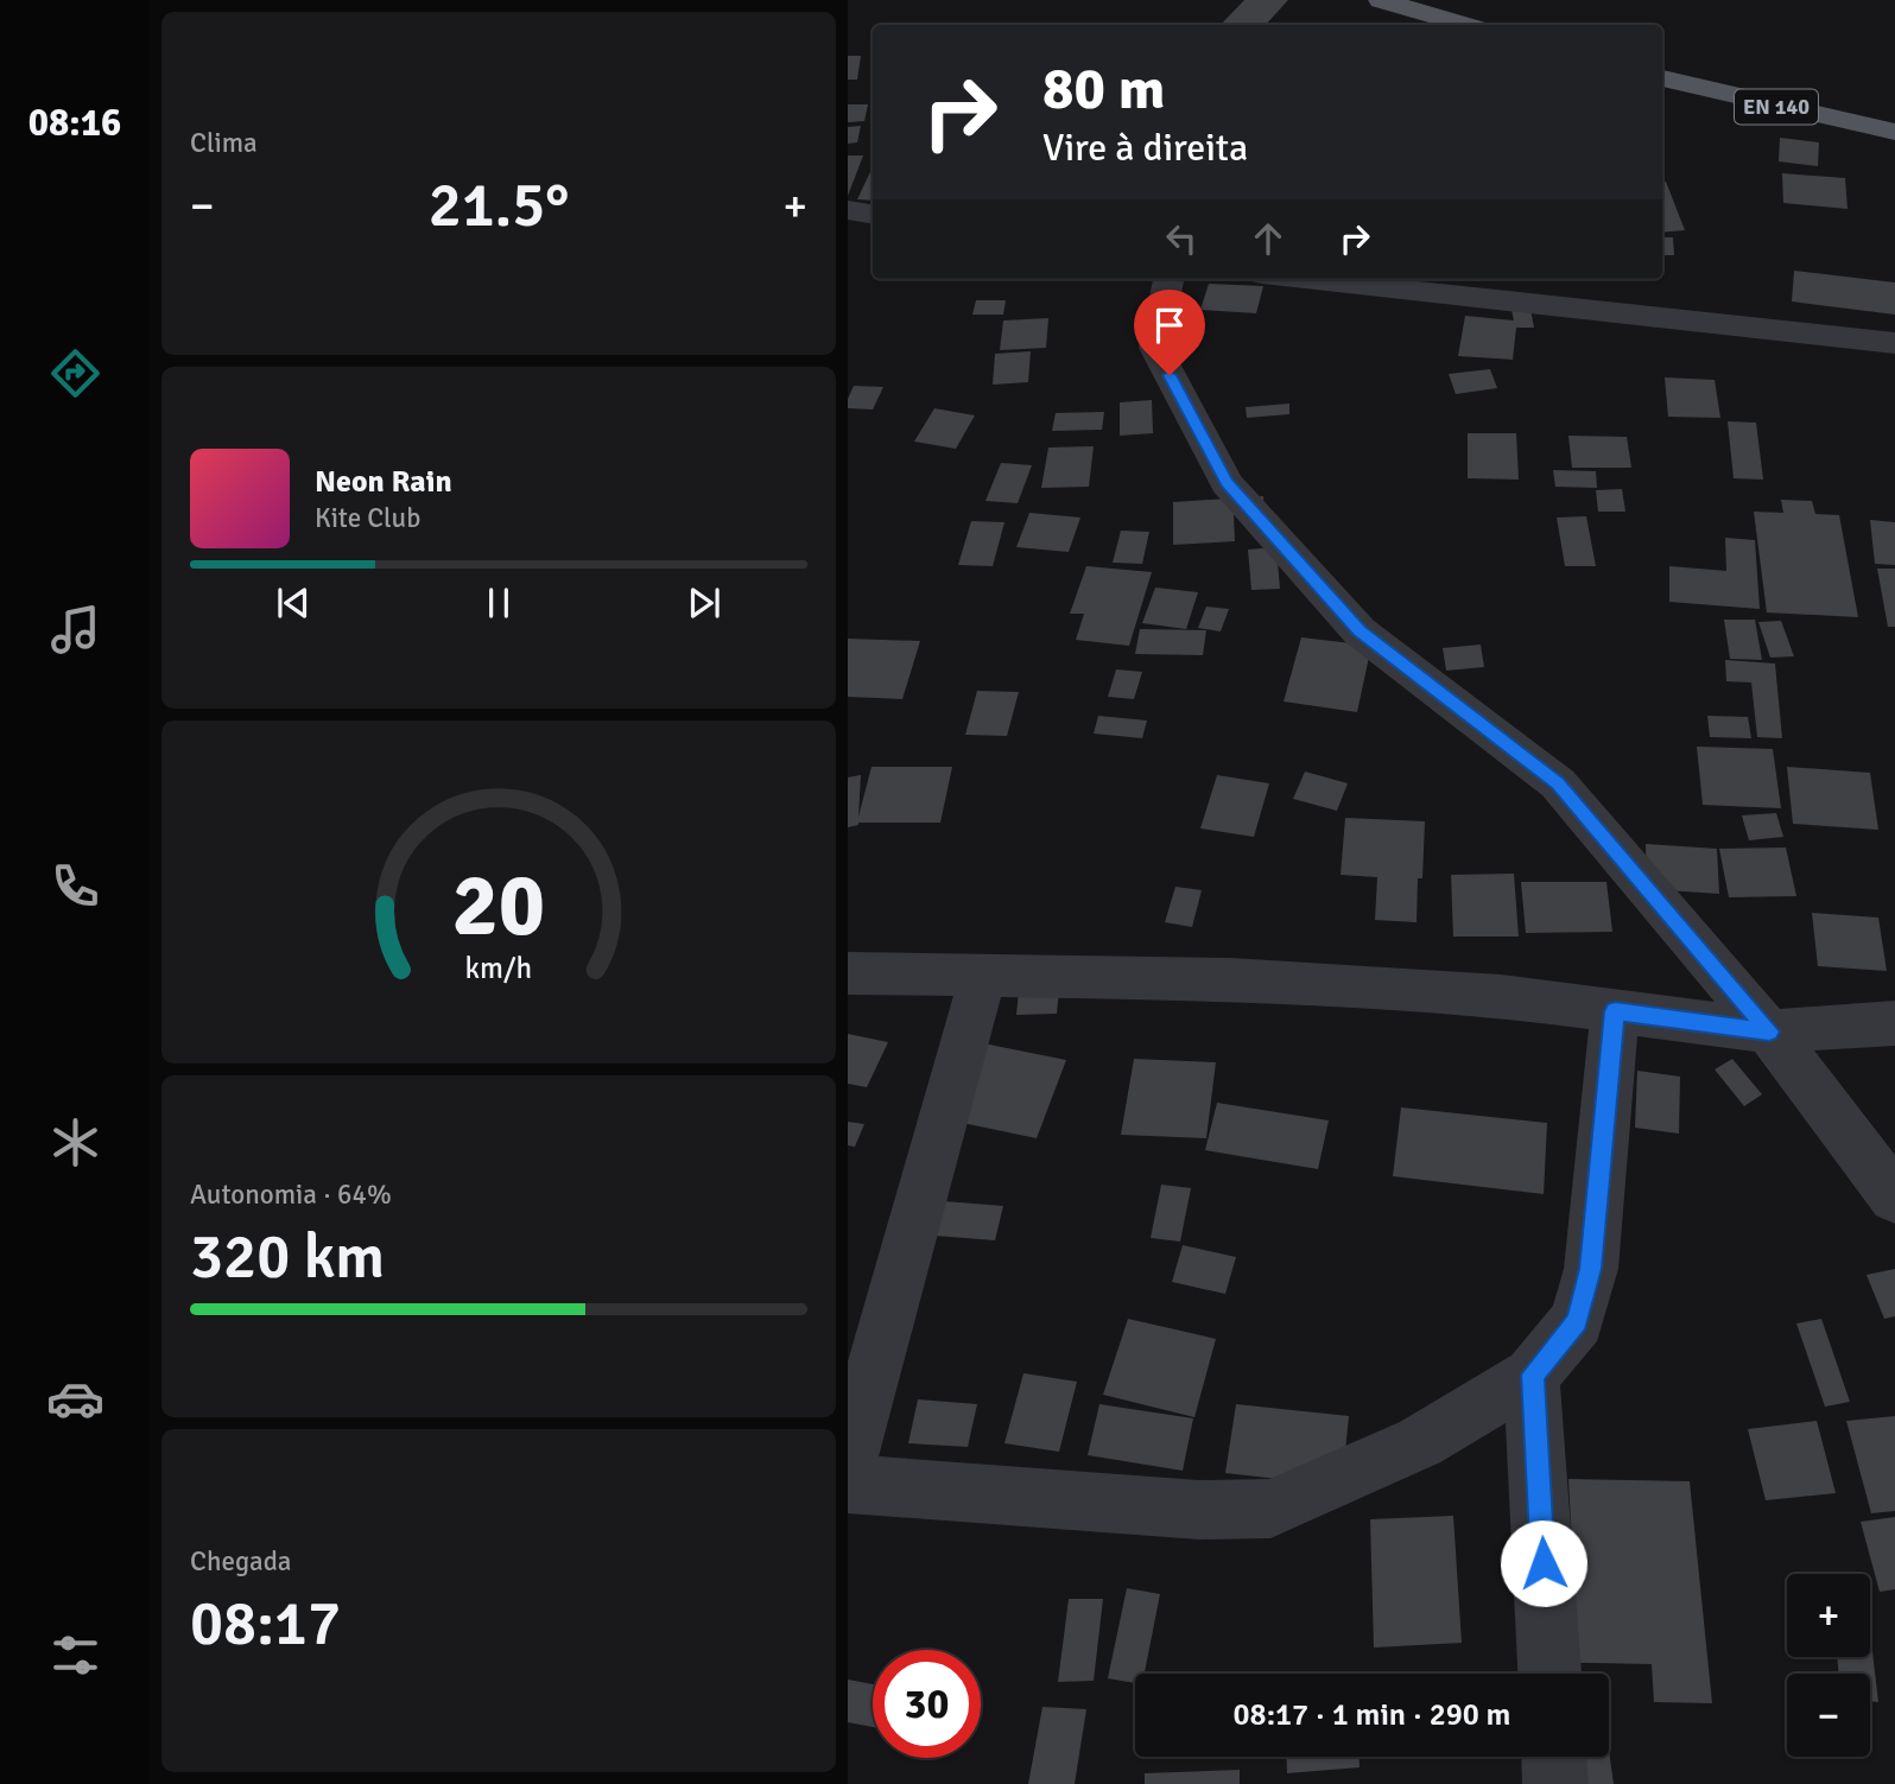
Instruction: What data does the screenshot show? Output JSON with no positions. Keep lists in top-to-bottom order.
{
  "streets": {
    "main road": ["EN 140"]
  },
  "page": {
    "tabs": "08:16",
    "tile": [
      "Clima",
      ["Autonomia · 64%", "320 km"],
      ["Chegada", "08:17"]
    ],
    "turn": ["80 m", "Vire à direita"],
    "heat": ["−", "21.5°", "+"],
    "song": ["Neon Rain", "Kite Club"],
    "map_buttons": ["+", "−"],
    "limit": "30",
    "trip": "08:17 · 1 min · 290 m",
    "gauge": ["20", "km/h"]
  }
}
